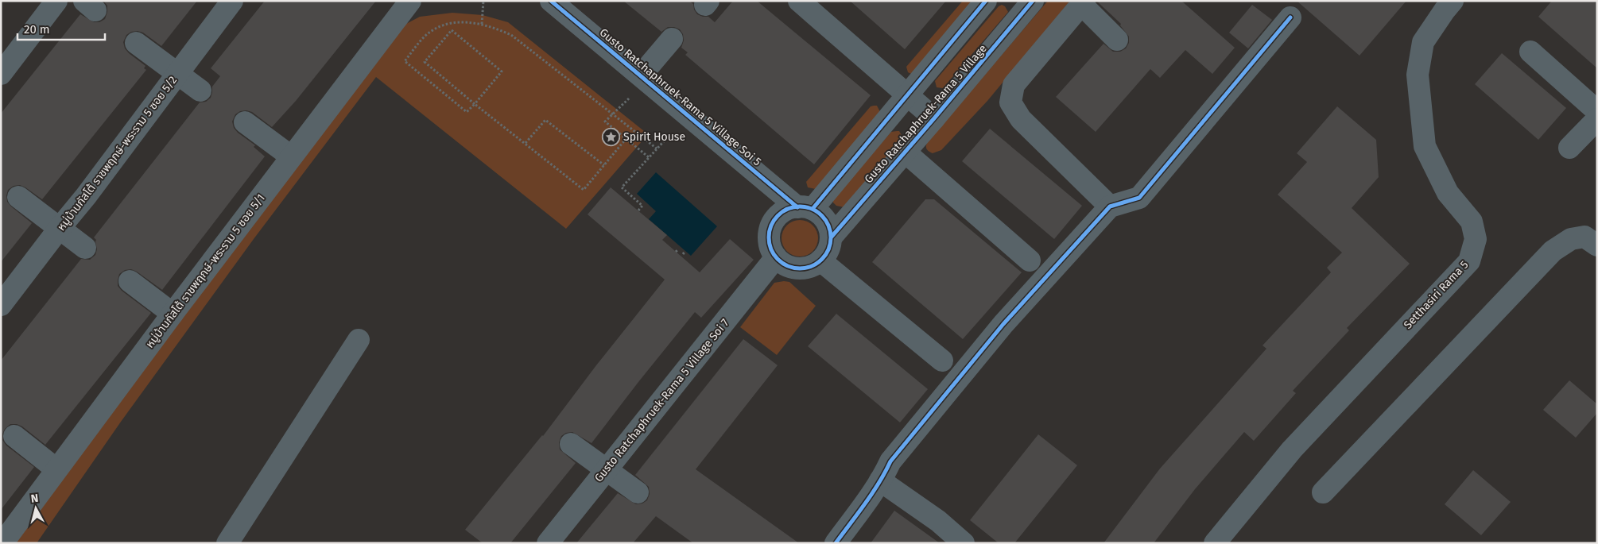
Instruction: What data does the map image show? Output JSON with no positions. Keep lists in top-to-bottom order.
{
  "streets": {
    "street": [
      "Gusto Ratchaphruek-Rama 5 Village Soi 5",
      "Gusto Ratchaphruek-Rama 5 Village",
      "หมู่บ้านกัสโต้ ราชพฤกษ์-พระราม 5 ซอย 5/2",
      "หมู่บ้านกัสโต้ ราชพฤกษ์-พระราม 5 ซอย 5/1",
      "Setthasiri Rama 5",
      "Gusto Ratchaphruek-Rama 5 Village Soi 7"
    ]
  },
  "crossings": [
    ["Gusto Ratchaphruek-Rama 5 Village Soi 5", "Gusto Ratchaphruek-Rama 5 Village"],
    ["Gusto Ratchaphruek-Rama 5 Village Soi 5", "Gusto Ratchaphruek-Rama 5 Village Soi 7"],
    ["Gusto Ratchaphruek-Rama 5 Village", "Gusto Ratchaphruek-Rama 5 Village Soi 7"]
  ],
  "places": {
    "place": ["Spirit House"]
  },
  "scale_bar": "20 m",
  "north": "top"
}
